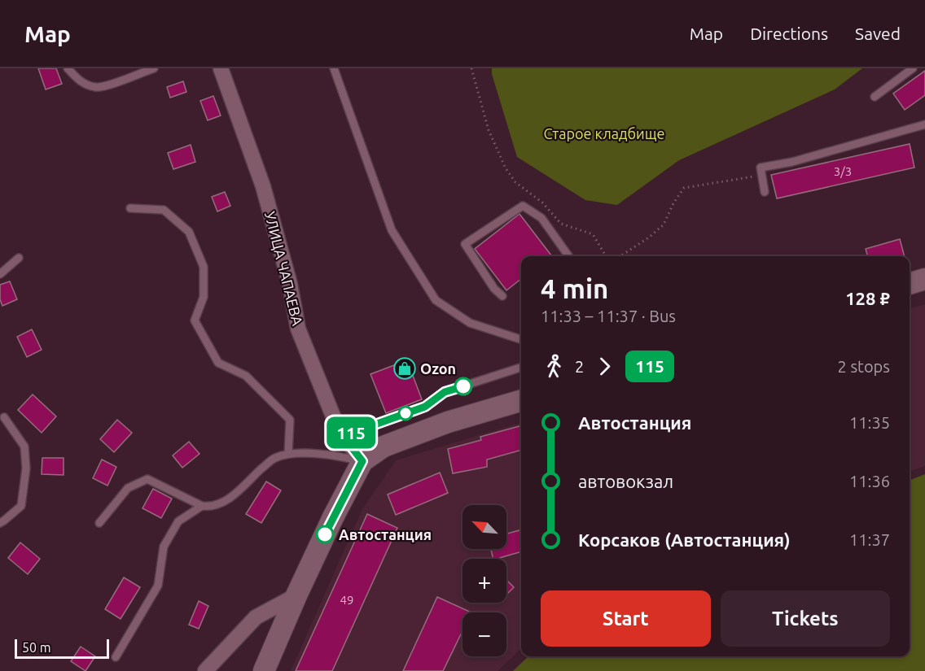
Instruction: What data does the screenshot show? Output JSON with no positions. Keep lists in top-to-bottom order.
{
  "streets": {
    "street": ["УЛИЦА ЧАПАЕВА"]
  },
  "parks": ["Старое кладбище"],
  "places": {
    "shop": ["Ozon"],
    "other": ["Автостанция"]
  },
  "lines": ["bus line 115"],
  "house_numbers": ["3/3", "49"],
  "scale_bar": "50 m",
  "north": "top left",
  "page": {
    "header": "Map",
    "nav": ["Map", "Directions", "Saved"],
    "on_map": "115",
    "heading": ["4 min", "11:33 – 11:37 · Bus", "128 ₽"],
    "legs": ["2", "115", "2 stops"],
    "list": [
      {
        "name": "Автостанция",
        "value": "11:35"
      },
      {
        "name": "автовокзал",
        "value": "11:36"
      },
      {
        "name": "Корсаков (Автостанция)",
        "value": "11:37"
      }
    ],
    "map_buttons": ["+", "−"],
    "buttons": ["Start", "Tickets"],
    "scale": "50 m"
  }
}
